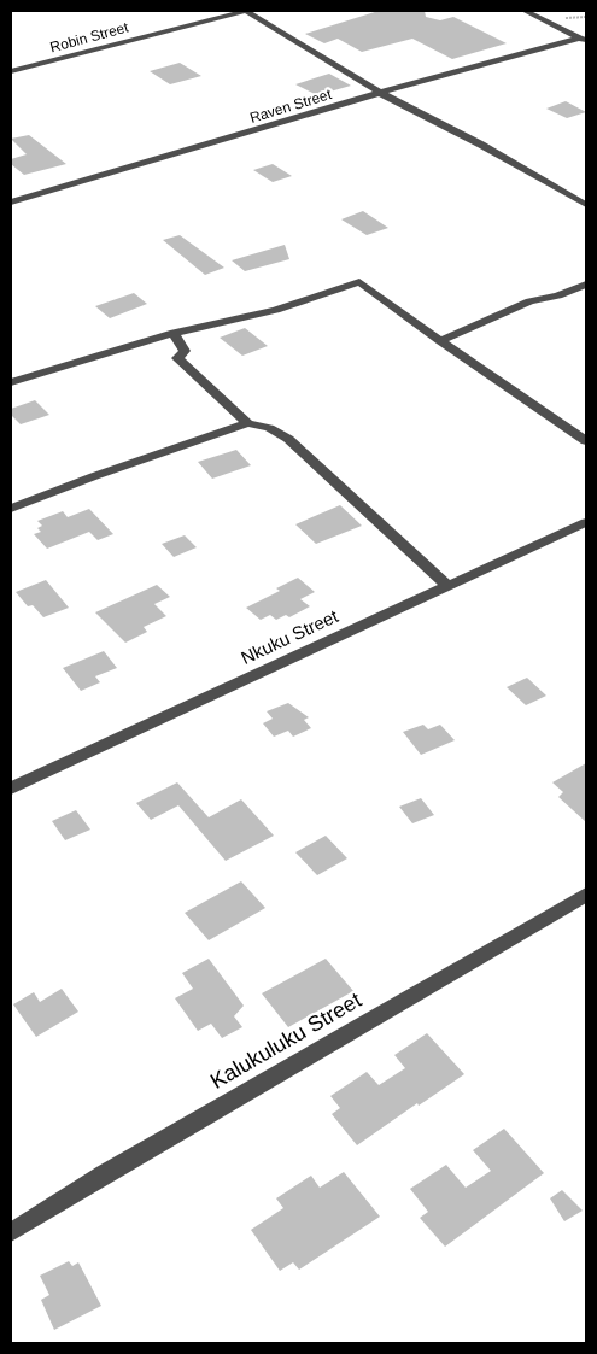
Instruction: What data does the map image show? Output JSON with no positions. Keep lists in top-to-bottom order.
{
  "streets": {
    "street": [
      "Robin Street",
      "Raven Street",
      "Nkuku Street",
      "Kalukuluku Street"
    ]
  }
}
